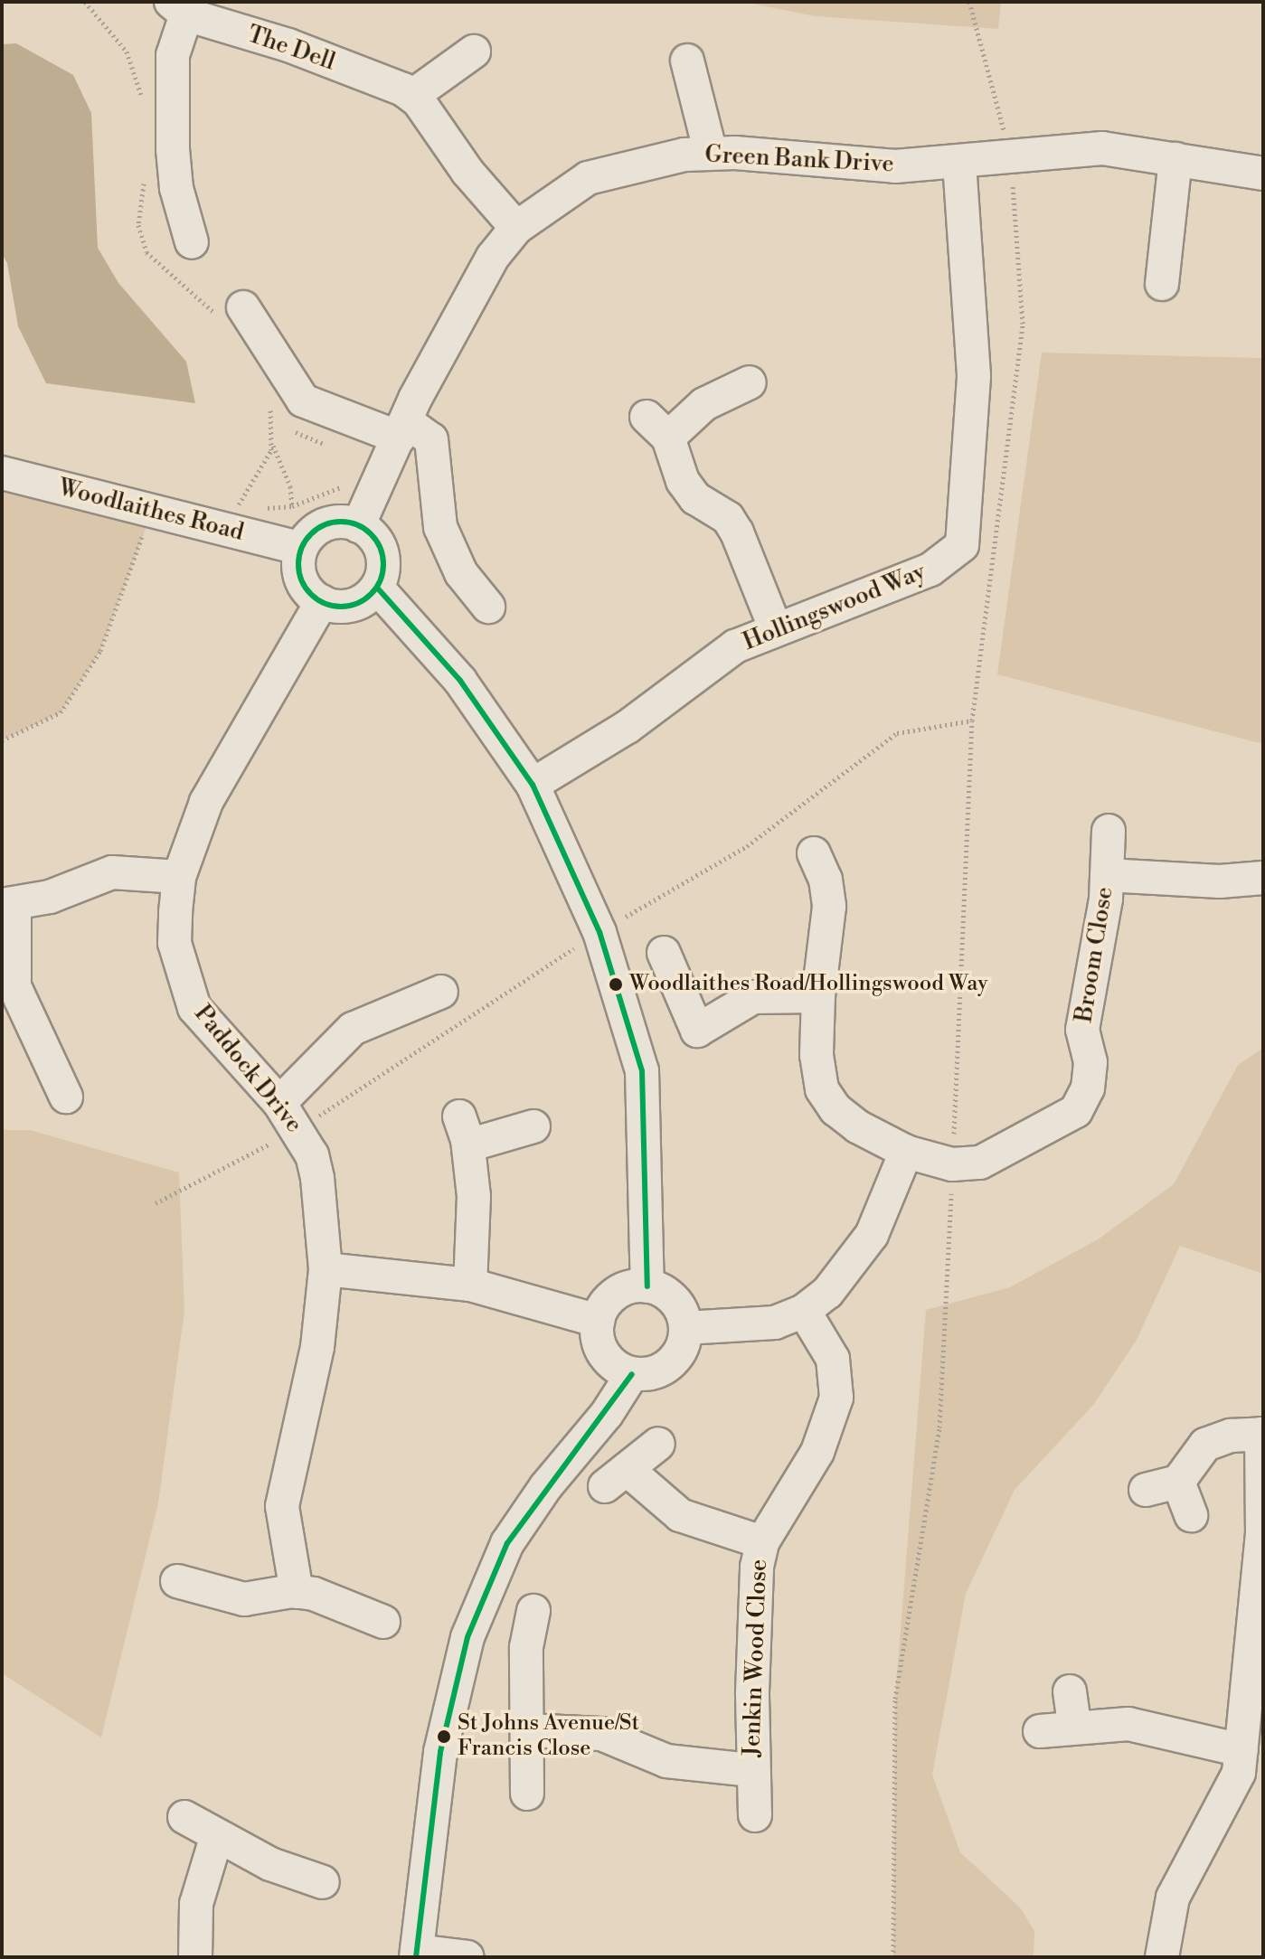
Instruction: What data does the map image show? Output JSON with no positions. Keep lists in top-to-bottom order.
{
  "streets": {
    "street": [
      "The Dell",
      "Green Bank Drive",
      "Woodlaithes Road",
      "Hollingswood Way",
      "Broom Close",
      "Paddock Drive",
      "Jenkin Wood Close"
    ]
  },
  "crossings": [
    ["The Dell", "Green Bank Drive"],
    ["Green Bank Drive", "Woodlaithes Road"],
    ["Green Bank Drive", "Hollingswood Way"],
    ["Green Bank Drive", "Paddock Drive"],
    ["Woodlaithes Road", "Paddock Drive"]
  ],
  "places": ["Woodlaithes Road/Hollingswood Way", "St Johns Avenue/St Francis Close"]
}
